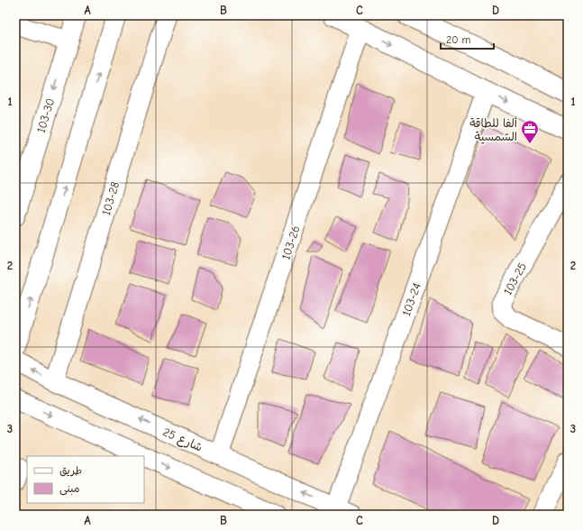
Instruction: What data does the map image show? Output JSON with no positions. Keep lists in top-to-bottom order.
{
  "streets": {
    "street": [
      "103-30",
      "103-28",
      "103-26",
      "103-25",
      "103-24",
      "شارع 25"
    ]
  },
  "crossings": [
    ["103-28", "شارع 25"],
    ["103-26", "شارع 25"],
    ["103-24", "شارع 25"]
  ],
  "places": {
    "office": ["ألفا للطاقة الشمسية"]
  },
  "legend": ["طريق", "مبنى"],
  "scale_bar": "20 m",
  "grid": {
    "columns": [
      "A",
      "B",
      "C",
      "D"
    ],
    "rows": ["1", "2", "3"]
  }
}
